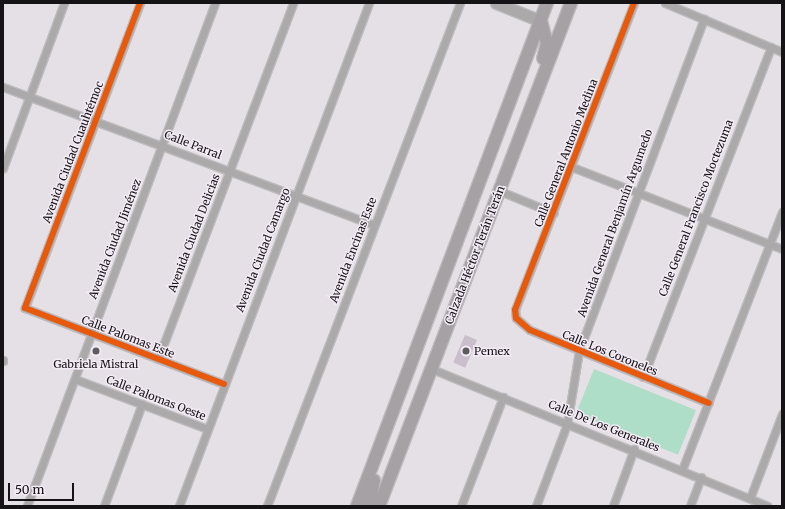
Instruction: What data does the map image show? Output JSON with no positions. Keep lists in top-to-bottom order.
{
  "streets": {
    "main road": ["Calzada Héctor Terán Terán"],
    "street": [
      "Calle Parral",
      "Avenida Ciudad Cuauhtémoc",
      "Calle General Antonio Medina",
      "Calle General Francisco Moctezuma",
      "Avenida General Benjamín Argumedo",
      "Avenida Ciudad Delicias",
      "Avenida Ciudad Jiménez",
      "Avenida Ciudad Camargo",
      "Avenida Encinas Este",
      "Calle Palomas Este",
      "Calle Los Coroneles",
      "Calle Palomas Oeste",
      "Calle De Los Generales"
    ]
  },
  "crossings": [
    ["Calle Parral", "Avenida Ciudad Cuauhtémoc"],
    ["Calle Parral", "Avenida Ciudad Delicias"],
    ["Calle Parral", "Avenida Ciudad Jiménez"],
    ["Calle Parral", "Avenida Ciudad Camargo"],
    ["Calle Parral", "Avenida Encinas Este"],
    ["Avenida Ciudad Cuauhtémoc", "Calle Palomas Este"],
    ["Calle General Antonio Medina", "Calle Los Coroneles"],
    ["Calle General Francisco Moctezuma", "Calle Los Coroneles"],
    ["Avenida General Benjamín Argumedo", "Calle Los Coroneles"],
    ["Avenida General Benjamín Argumedo", "Calle De Los Generales"],
    ["Avenida Ciudad Delicias", "Calle Palomas Este"],
    ["Avenida Ciudad Jiménez", "Calle Palomas Este"],
    ["Avenida Ciudad Jiménez", "Calle Palomas Oeste"],
    ["Avenida Ciudad Camargo", "Calle Palomas Este"],
    ["Avenida Ciudad Camargo", "Calle Palomas Oeste"],
    ["Calzada Héctor Terán Terán", "Calle De Los Generales"]
  ],
  "places": ["Gabriela Mistral", "Pemex"],
  "scale_bar": "50 m"
}
